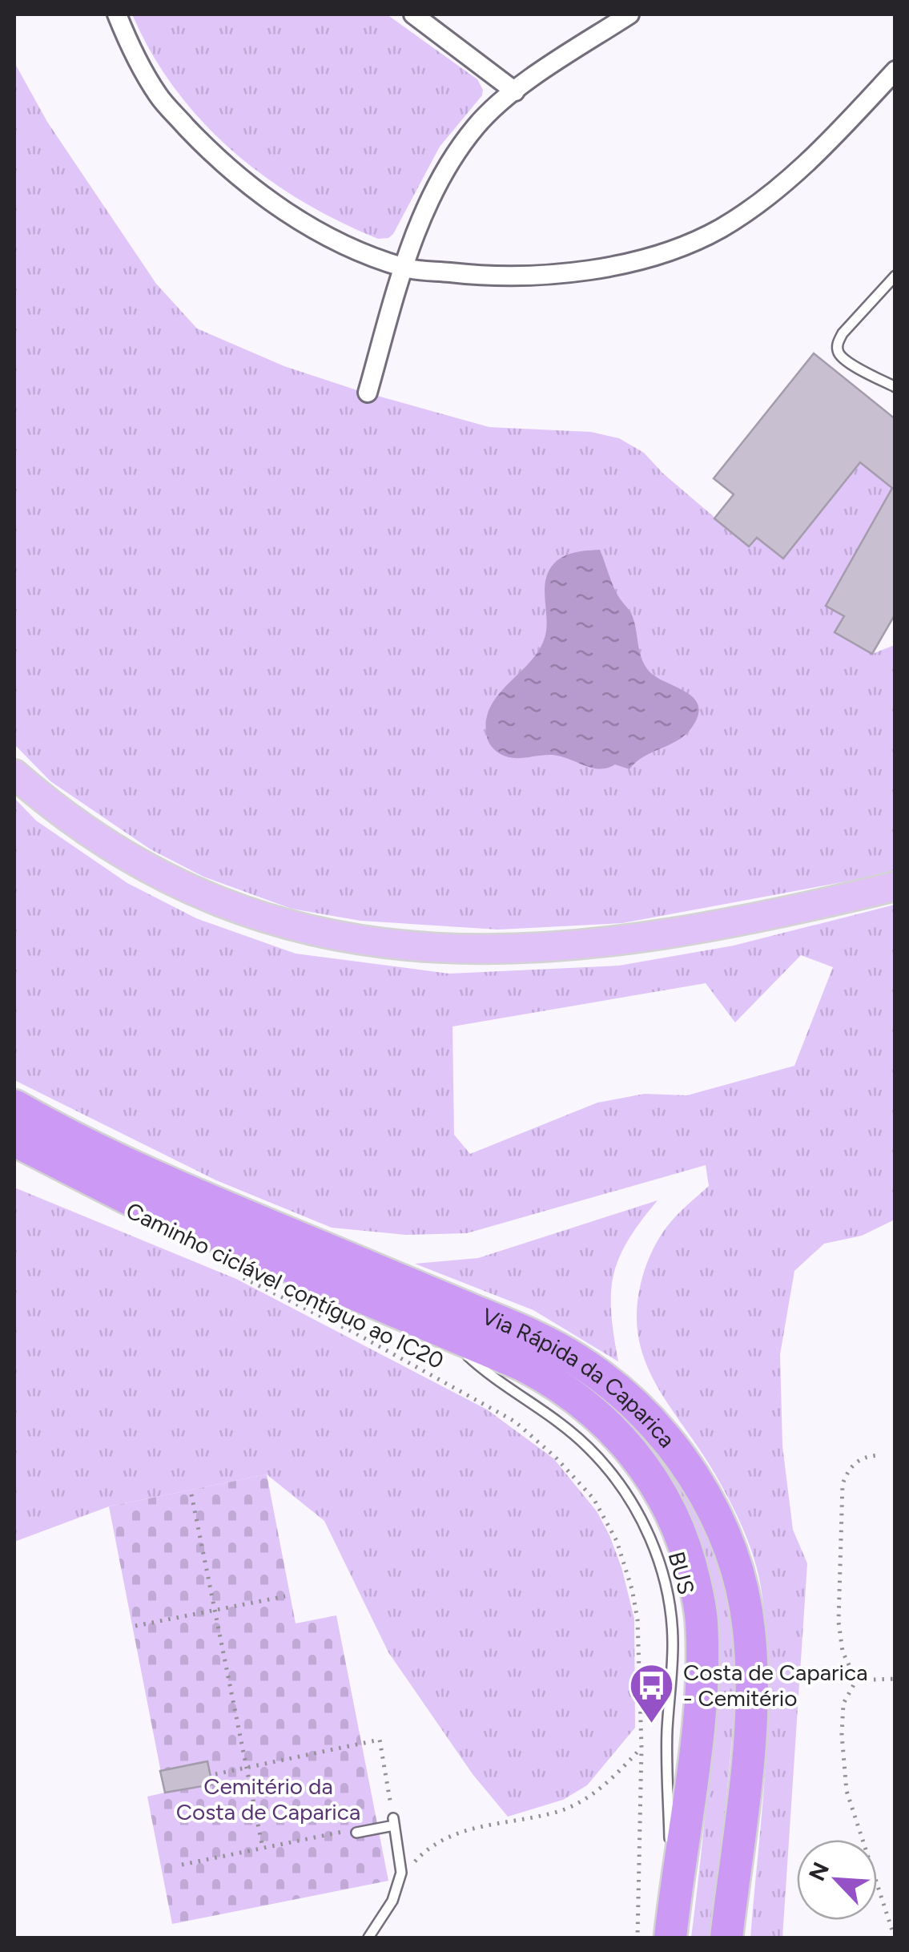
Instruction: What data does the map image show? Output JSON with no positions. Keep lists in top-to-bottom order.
{
  "streets": {
    "highway": ["Via Rápida da Caparica"],
    "path": ["Caminho ciclável contíguo ao IC20"]
  },
  "parks": ["Cemitério da Costa de Caparica"],
  "places": {
    "bus stop": ["Costa de Caparica - Cemitério"]
  },
  "north": "top left"
}
